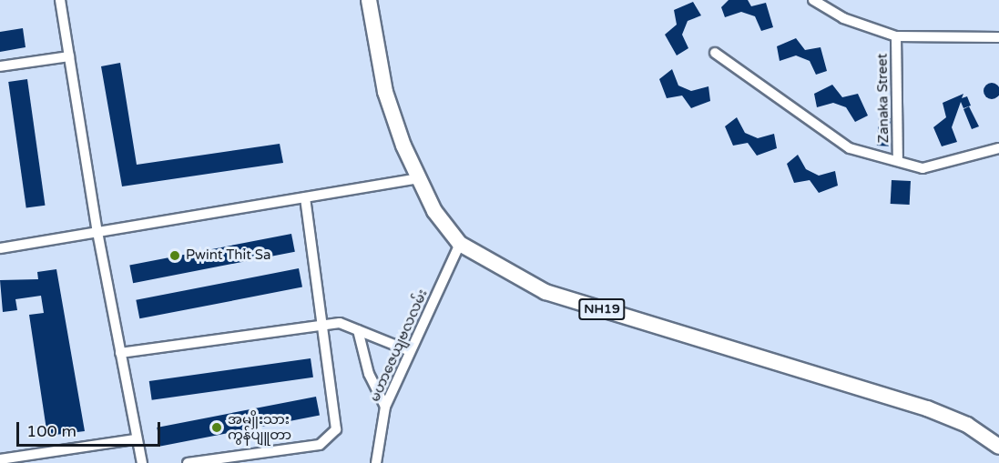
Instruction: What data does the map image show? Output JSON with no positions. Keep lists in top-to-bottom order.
{
  "streets": {
    "highway": ["NH19"],
    "street": ["Zanaka Street", "မဟာဇေယျဗလလမ်း"]
  },
  "crossings": [
    ["NH19", "မဟာဇေယျဗလလမ်း"]
  ],
  "places": ["Pwint Thit Sa", "အမျိုးသား ကွန်ပျူတာ"],
  "scale_bar": "100 m"
}
